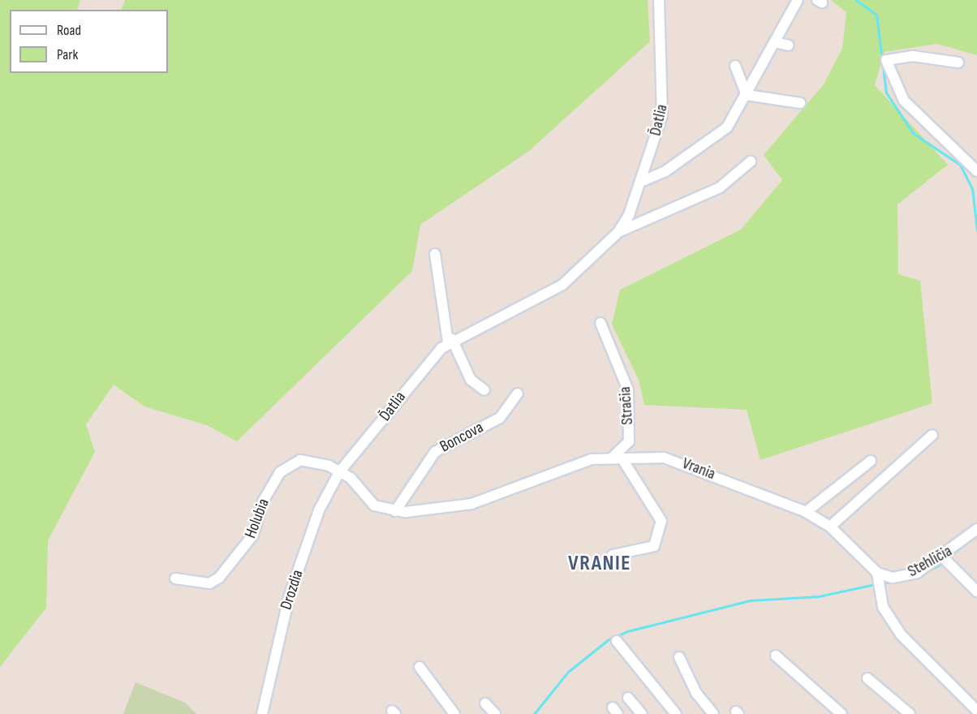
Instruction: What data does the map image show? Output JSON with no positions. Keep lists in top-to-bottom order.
{
  "streets": {
    "street": [
      "Ďatlia",
      "Stračia",
      "Boncova",
      "Vrania",
      "Holubia",
      "Stehličia",
      "Drozdia"
    ]
  },
  "crossings": [
    ["Ďatlia", "Vrania"],
    ["Ďatlia", "Holubia"],
    ["Ďatlia", "Drozdia"],
    ["Stračia", "Vrania"],
    ["Boncova", "Vrania"],
    ["Vrania", "Holubia"],
    ["Vrania", "Stehličia"],
    ["Vrania", "Drozdia"],
    ["Holubia", "Drozdia"]
  ],
  "districts": ["VRANIE"],
  "legend": ["Road", "Park"]
}
